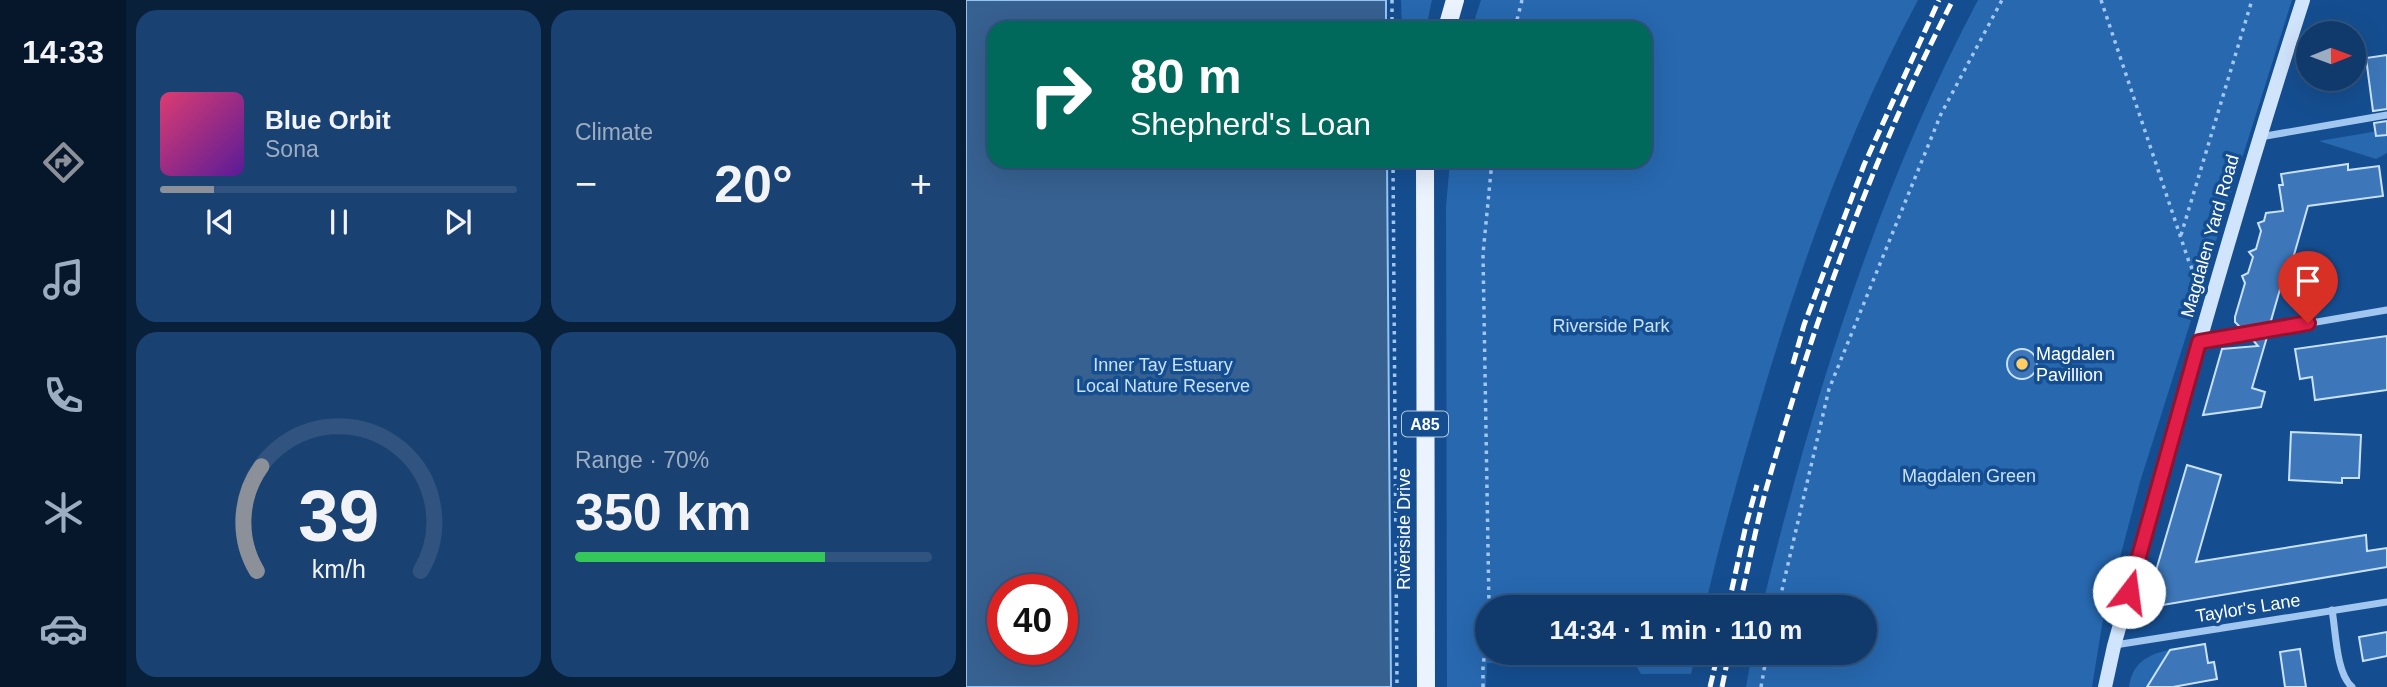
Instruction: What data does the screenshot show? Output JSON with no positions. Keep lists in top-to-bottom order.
{
  "streets": {
    "main road": ["A85", "Riverside Drive"],
    "street": ["Magdalen Yard Road", "Taylor's Lane"]
  },
  "crossings": [
    ["Magdalen Yard Road", "Taylor's Lane"]
  ],
  "parks": ["Riverside Park", "Inner Tay Estuary Local Nature Reserve", "Magdalen Green"],
  "places": ["Magdalen Pavillion"],
  "north": "right",
  "page": {
    "tabs": "14:33",
    "tile": [
      "Climate",
      ["Range · 70%", "350 km"]
    ],
    "turn": ["80 m", "Shepherd's Loan"],
    "song": ["Blue Orbit", "Sona"],
    "heat": ["−", "20°", "+"],
    "limit": "40",
    "trip": "14:34 · 1 min · 110 m",
    "gauge": ["39", "km/h"]
  }
}
